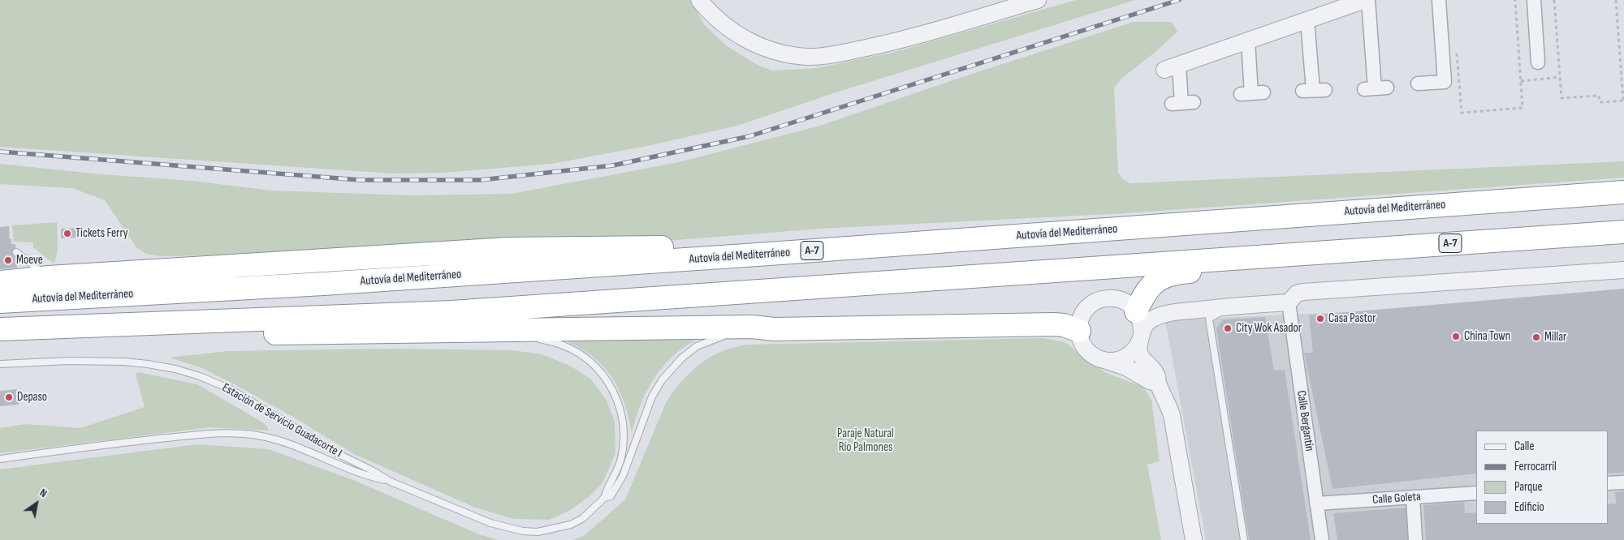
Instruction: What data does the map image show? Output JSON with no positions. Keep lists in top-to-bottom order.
{
  "streets": {
    "highway": ["Autovía del Mediterráneo", "A-7"],
    "street": ["Calle Bergantín", "Calle Goleta"],
    "lane": ["Estación de Servicio Guadacorte I"]
  },
  "crossings": [
    ["Calle Bergantín", "Calle Goleta"]
  ],
  "parks": ["Paraje Natural Río Palmones"],
  "places": [
    "Tickets Ferry",
    "Moeve",
    "Casa Pastor",
    "City Wok Asador",
    "China Town",
    "Millar",
    "Depaso"
  ],
  "legend": [
    "Calle",
    "Ferrocarril",
    "Parque",
    "Edificio"
  ],
  "north": "top right"
}
